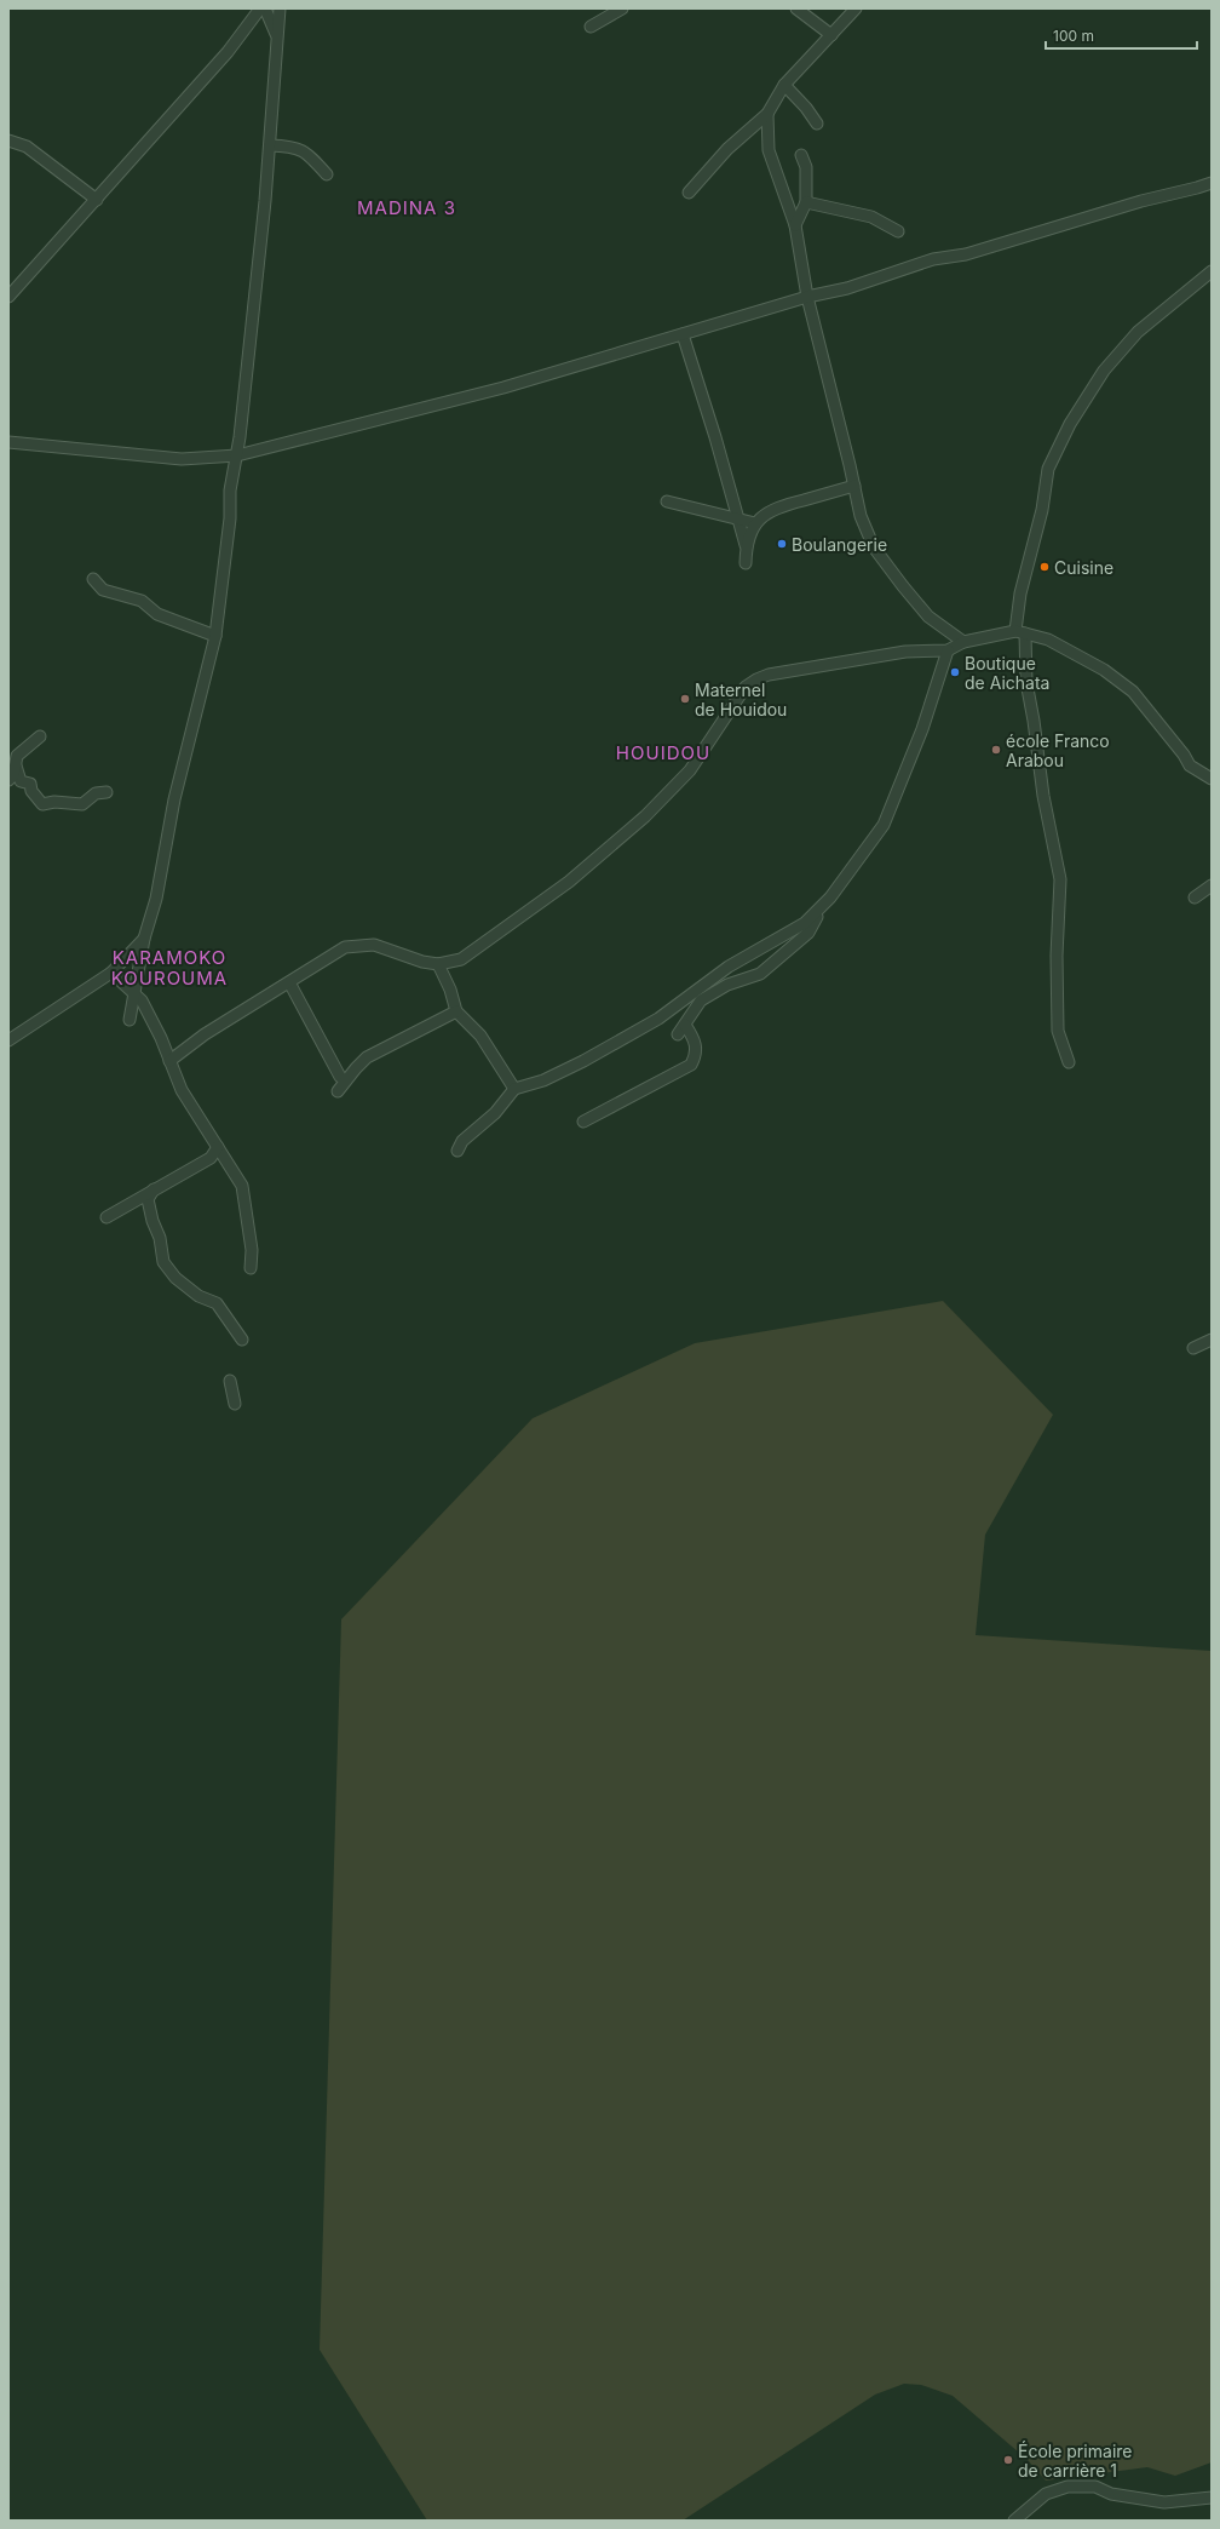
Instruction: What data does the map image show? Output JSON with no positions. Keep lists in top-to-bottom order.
{
  "districts": ["MADINA 3", "HOUIDOU", "KARAMOKO KOUROUMA"],
  "places": [
    "Boulangerie",
    "Cuisine",
    "Boutique de Aichata",
    "Maternel de Houidou",
    "école Franco Arabou",
    "École primaire de carrière 1"
  ],
  "scale_bar": "100 m"
}
